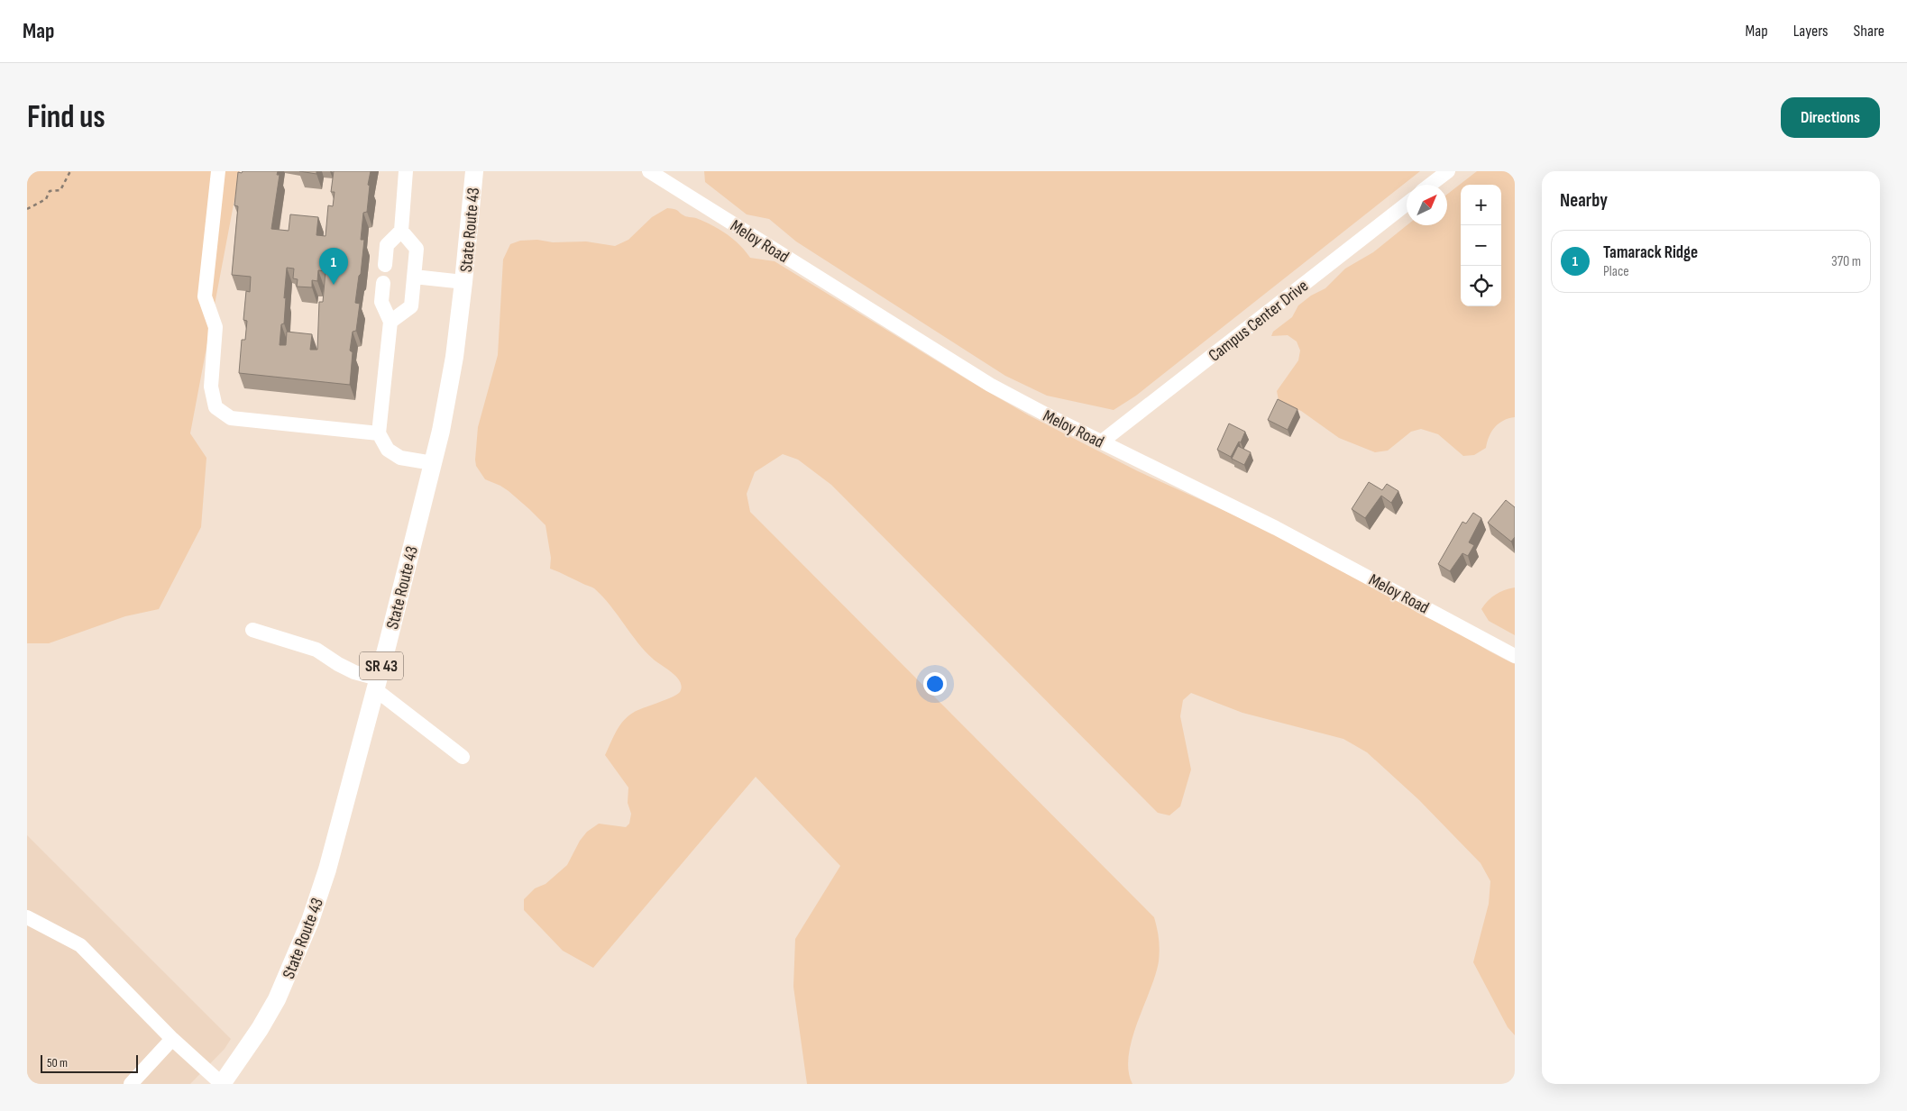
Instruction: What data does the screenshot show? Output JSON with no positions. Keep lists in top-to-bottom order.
{
  "streets": {
    "main road": ["State Route 43", "SR 43"],
    "street": ["Meloy Road", "Campus Center Drive"]
  },
  "crossings": [
    ["Meloy Road", "Campus Center Drive"]
  ],
  "scale_bar": "50 m",
  "north": "top right",
  "page": {
    "header": "Map",
    "nav": ["Map", "Layers", "Share"],
    "buttons": "Directions",
    "title": "Find us",
    "heading": "Nearby",
    "map_buttons": ["+", "−"],
    "list": [
      {
        "mark": "1",
        "name": "Tamarack Ridge",
        "note": "Place",
        "value": "370 m"
      }
    ],
    "pins": "1",
    "scale": "50 m"
  }
}
